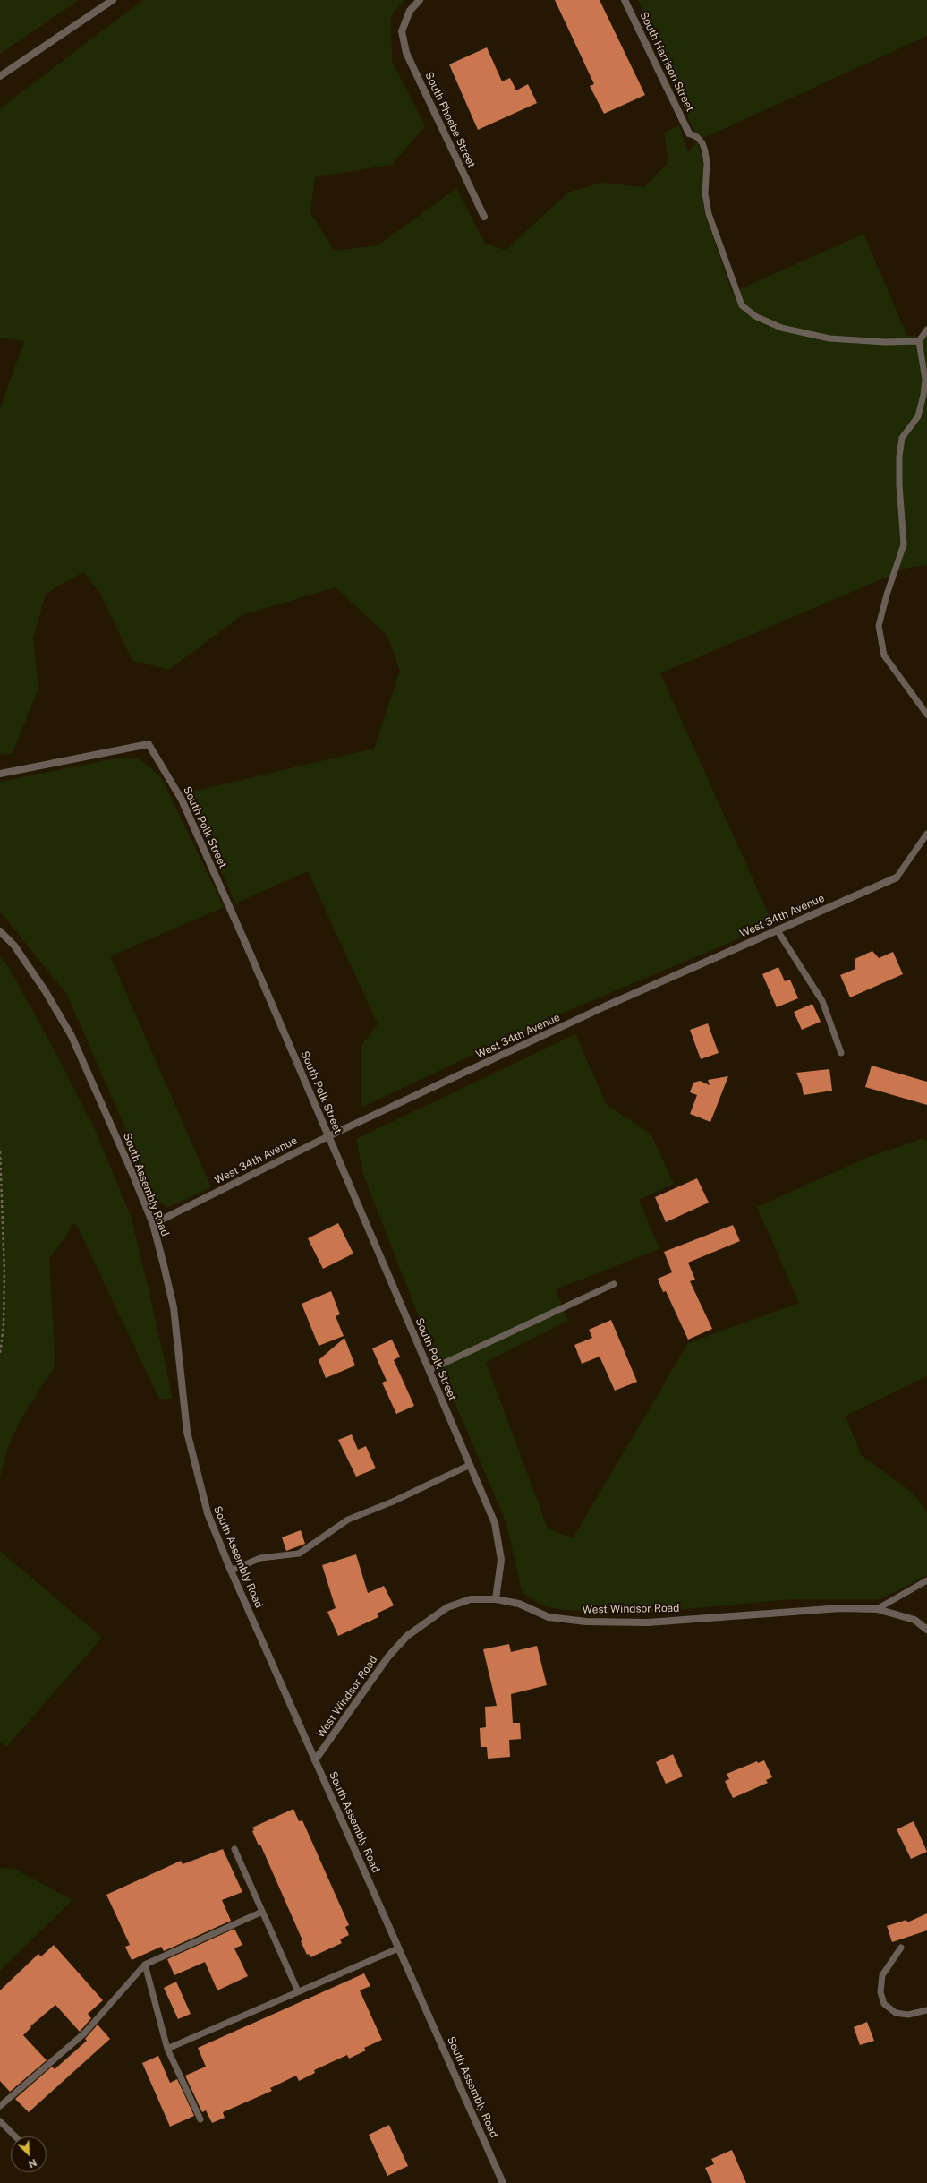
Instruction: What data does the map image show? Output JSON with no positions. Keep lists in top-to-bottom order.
{
  "streets": {
    "street": [
      "South Harrison Street",
      "South Phoebe Street",
      "South Polk Street",
      "West 34th Avenue",
      "South Assembly Road",
      "West Windsor Road"
    ]
  },
  "crossings": [
    ["South Polk Street", "West 34th Avenue"],
    ["South Polk Street", "West Windsor Road"],
    ["West 34th Avenue", "South Assembly Road"],
    ["South Assembly Road", "West Windsor Road"]
  ],
  "north": "bottom right"
}
